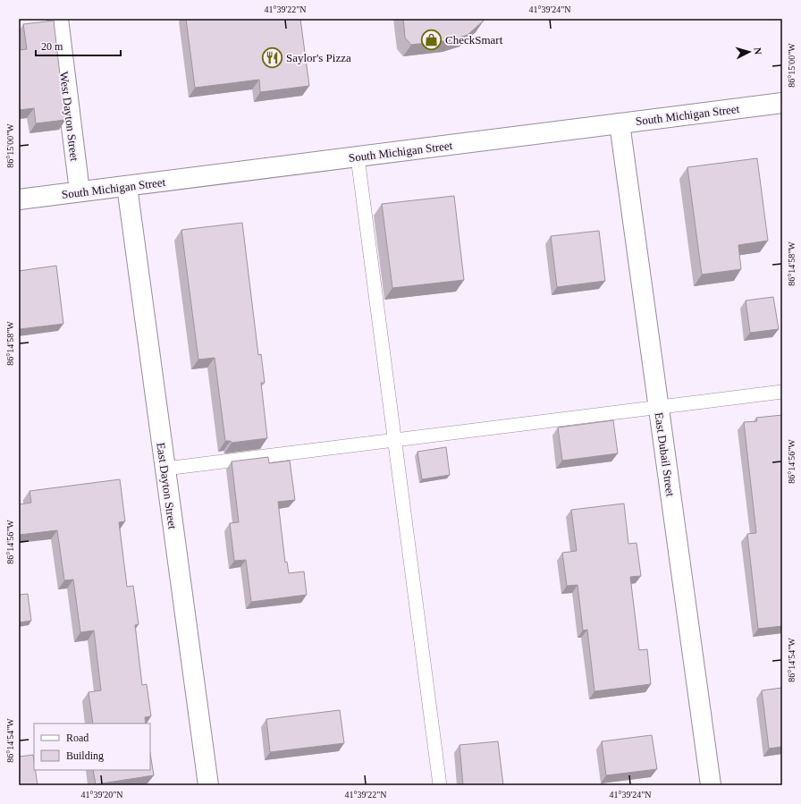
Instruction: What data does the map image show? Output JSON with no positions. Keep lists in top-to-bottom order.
{
  "streets": {
    "street": [
      "South Michigan Street",
      "West Dayton Street",
      "East Dubail Street",
      "East Dayton Street"
    ]
  },
  "crossings": [
    ["South Michigan Street", "West Dayton Street"],
    ["South Michigan Street", "East Dubail Street"],
    ["South Michigan Street", "East Dayton Street"]
  ],
  "places": {
    "shop": ["CheckSmart"],
    "restaurant": ["Saylor's Pizza"]
  },
  "legend": ["Road", "Building"],
  "scale_bar": "20 m",
  "north": "right",
  "coordinates": [
    "41°39'22\"N",
    "41°39'24\"N",
    "86°15'00\"W",
    "86°14'58\"W",
    "86°14'56\"W",
    "86°14'54\"W",
    "41°39'20\"N"
  ]
}
